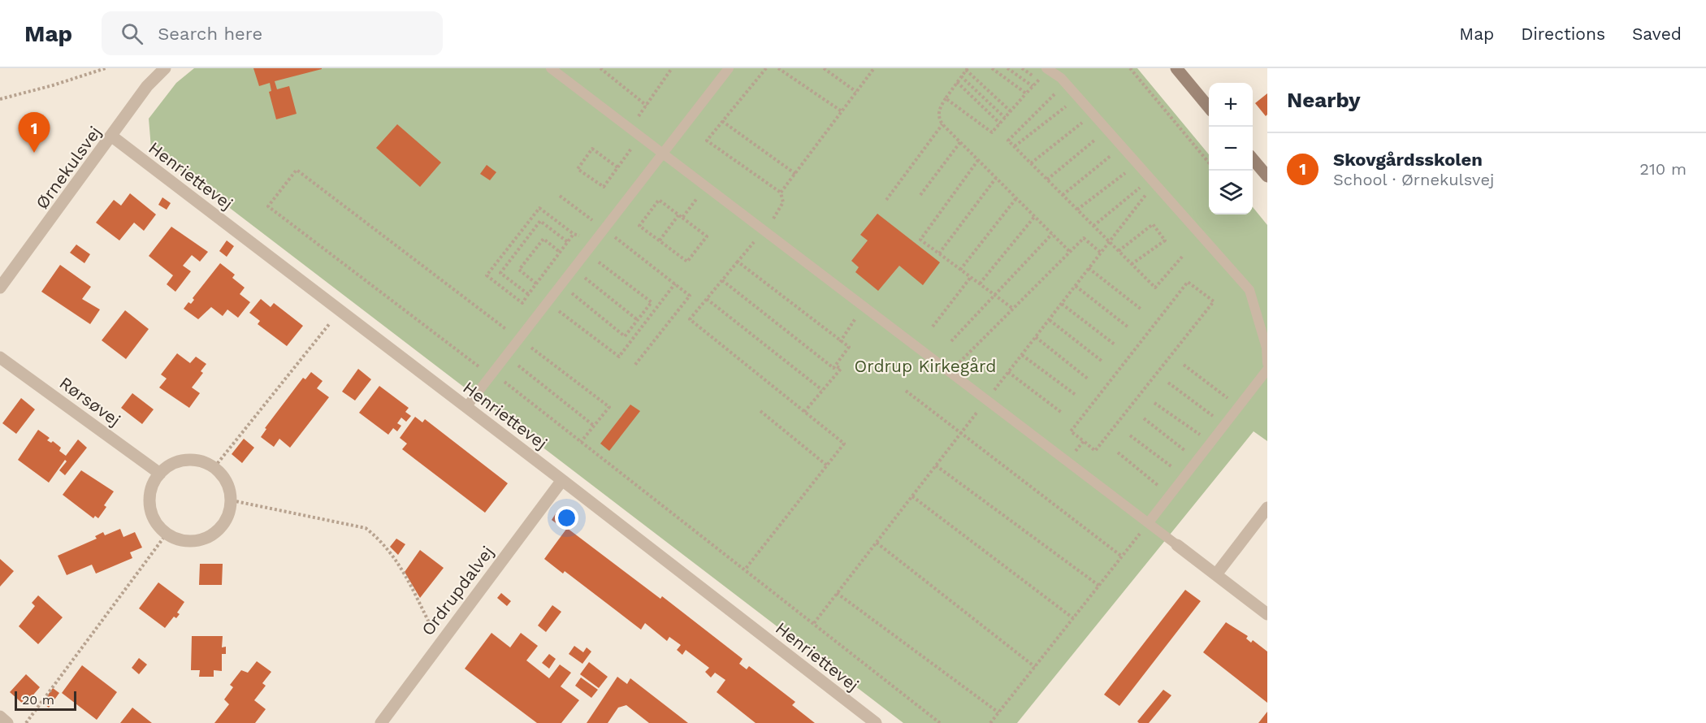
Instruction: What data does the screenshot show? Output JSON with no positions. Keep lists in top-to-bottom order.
{
  "streets": {
    "street": [
      "Ørnekulsvej",
      "Henriettevej",
      "Rørsøvej",
      "Ordrupdalvej"
    ]
  },
  "crossings": [
    ["Ørnekulsvej", "Henriettevej"],
    ["Henriettevej", "Ordrupdalvej"]
  ],
  "parks": ["Ordrup Kirkegård"],
  "scale_bar": "20 m",
  "page": {
    "header": "Map",
    "search": "Search here",
    "nav": ["Map", "Directions", "Saved"],
    "heading": "Nearby",
    "map_buttons": ["+", "−"],
    "pins": "1",
    "list": [
      {
        "mark": "1",
        "name": "Skovgårdsskolen",
        "note": "School · Ørnekulsvej",
        "value": "210 m"
      }
    ],
    "scale": "20 m"
  }
}
